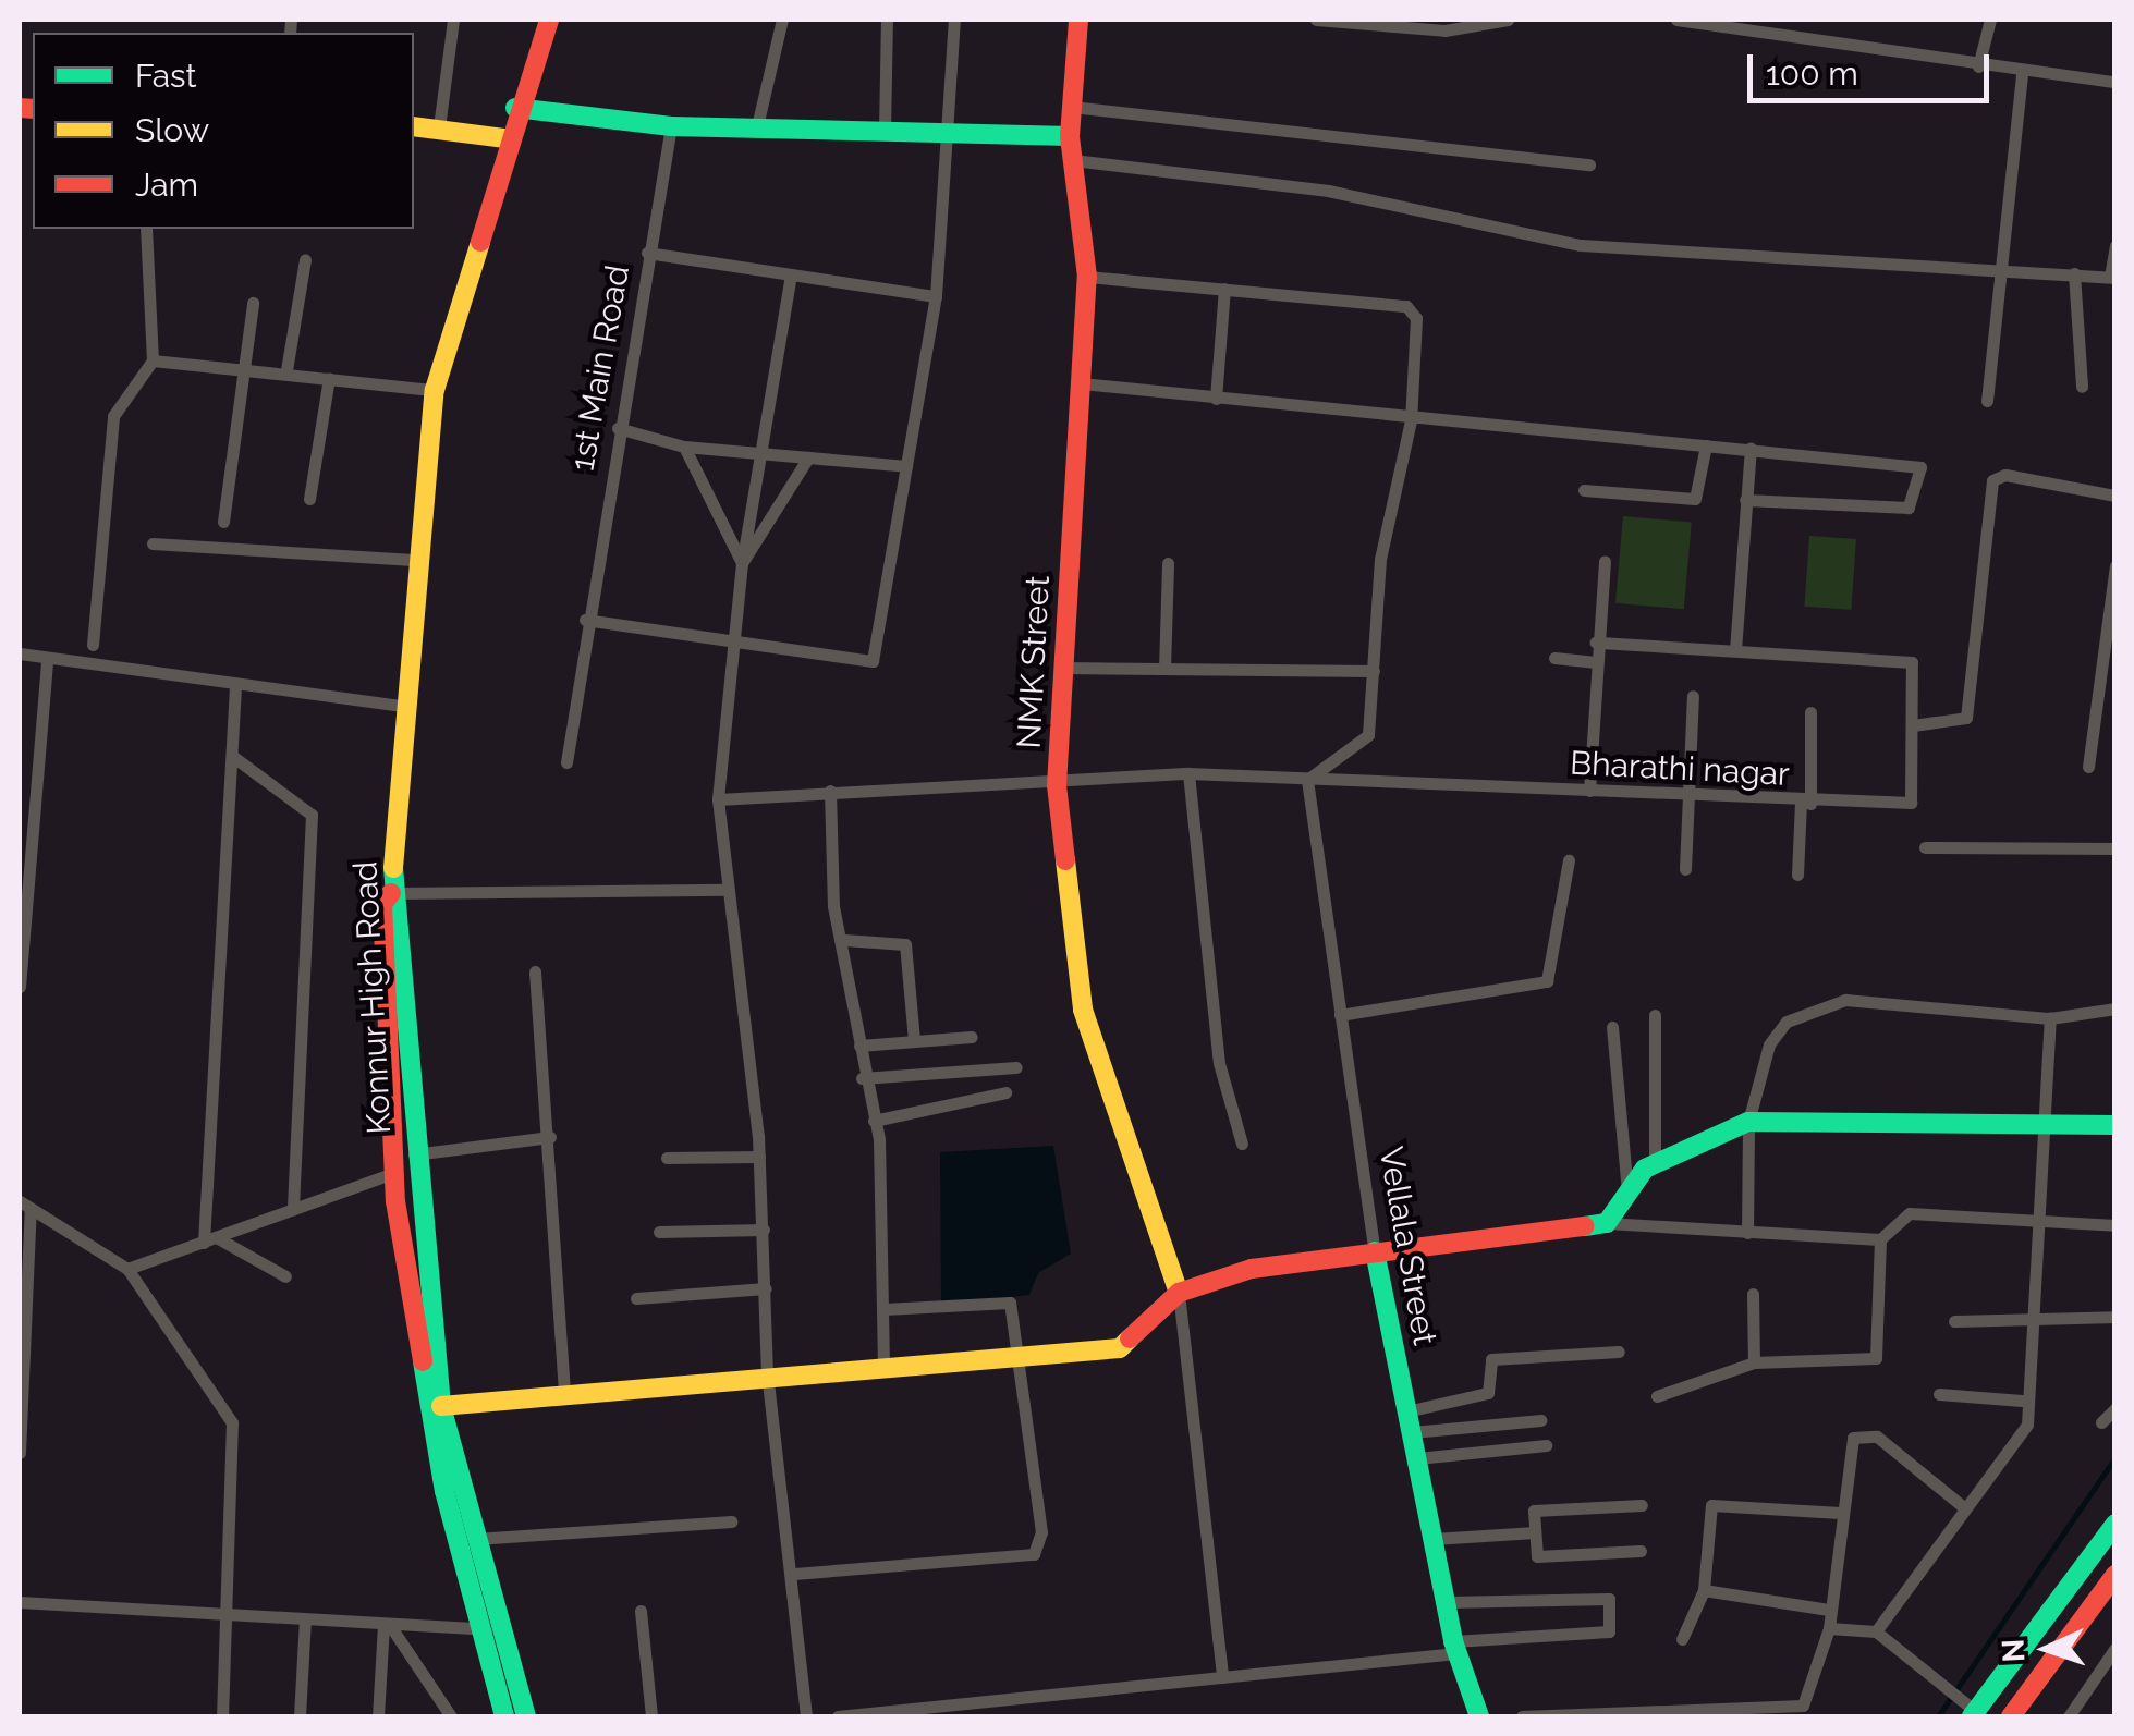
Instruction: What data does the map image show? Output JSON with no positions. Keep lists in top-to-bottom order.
{
  "streets": {
    "street": [
      "1st Main Road",
      "NMK Street",
      "Bharathi nagar",
      "Konnur High Road",
      "Vellala Street"
    ]
  },
  "crossings": [
    ["NMK Street", "Bharathi nagar"],
    ["Bharathi nagar", "Vellala Street"]
  ],
  "legend": ["Fast", "Slow", "Jam"],
  "scale_bar": "100 m",
  "north": "left"
}
